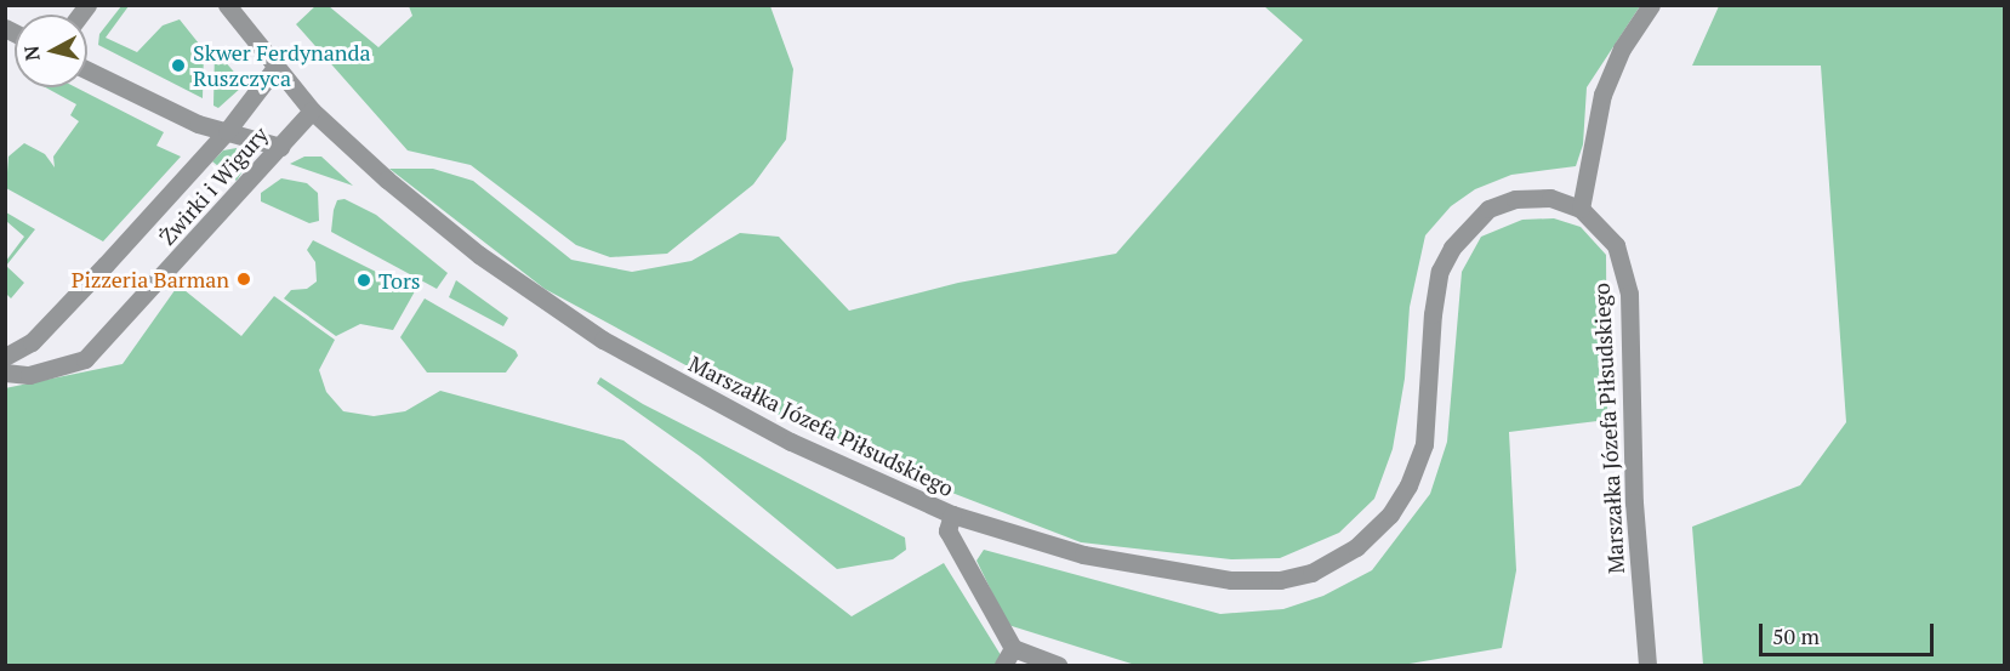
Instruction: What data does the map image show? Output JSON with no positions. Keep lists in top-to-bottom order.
{
  "streets": {
    "street": ["Żwirki i Wigury", "Marszałka Józefa Piłsudskiego"]
  },
  "crossings": [
    ["Żwirki i Wigury", "Marszałka Józefa Piłsudskiego"]
  ],
  "places": ["Skwer Ferdynanda Ruszczyca", "Pizzeria Barman", "Tors"],
  "scale_bar": "50 m",
  "north": "left"
}
